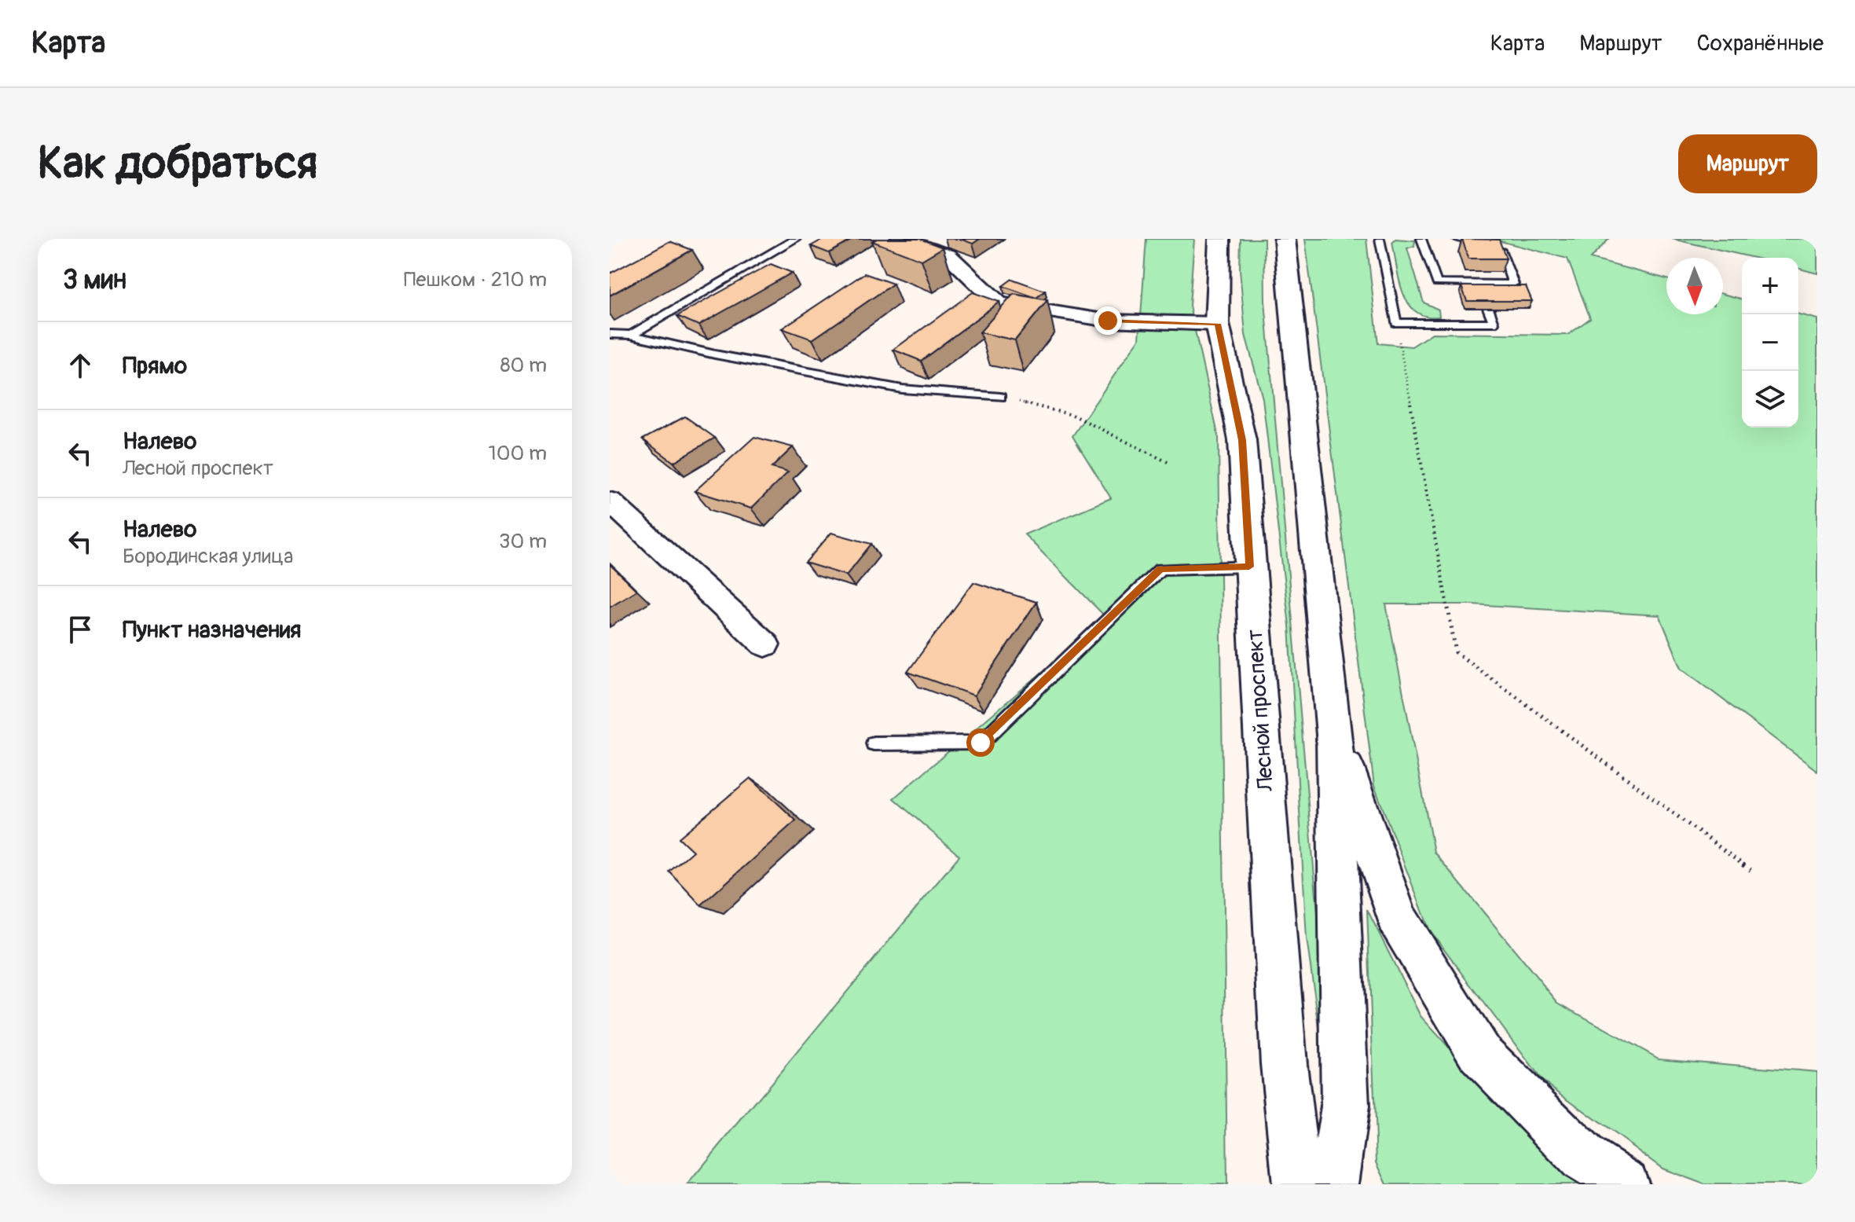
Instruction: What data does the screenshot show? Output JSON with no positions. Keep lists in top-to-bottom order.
{
  "streets": {
    "main road": ["Лесной проспект"]
  },
  "north": "bottom",
  "page": {
    "header": "Карта",
    "nav": ["Карта", "Маршрут", "Сохранённые"],
    "buttons": "Маршрут",
    "title": "Как добраться",
    "heading": ["3 мин", "Пешком · 210 m"],
    "map_buttons": ["+", "−"],
    "list": [
      ["Прямо", "80 m"],
      ["Налево", "Лесной проспект", "100 m"],
      ["Налево", "Бородинская улица", "30 m"],
      "Пункт назначения"
    ]
  }
}
